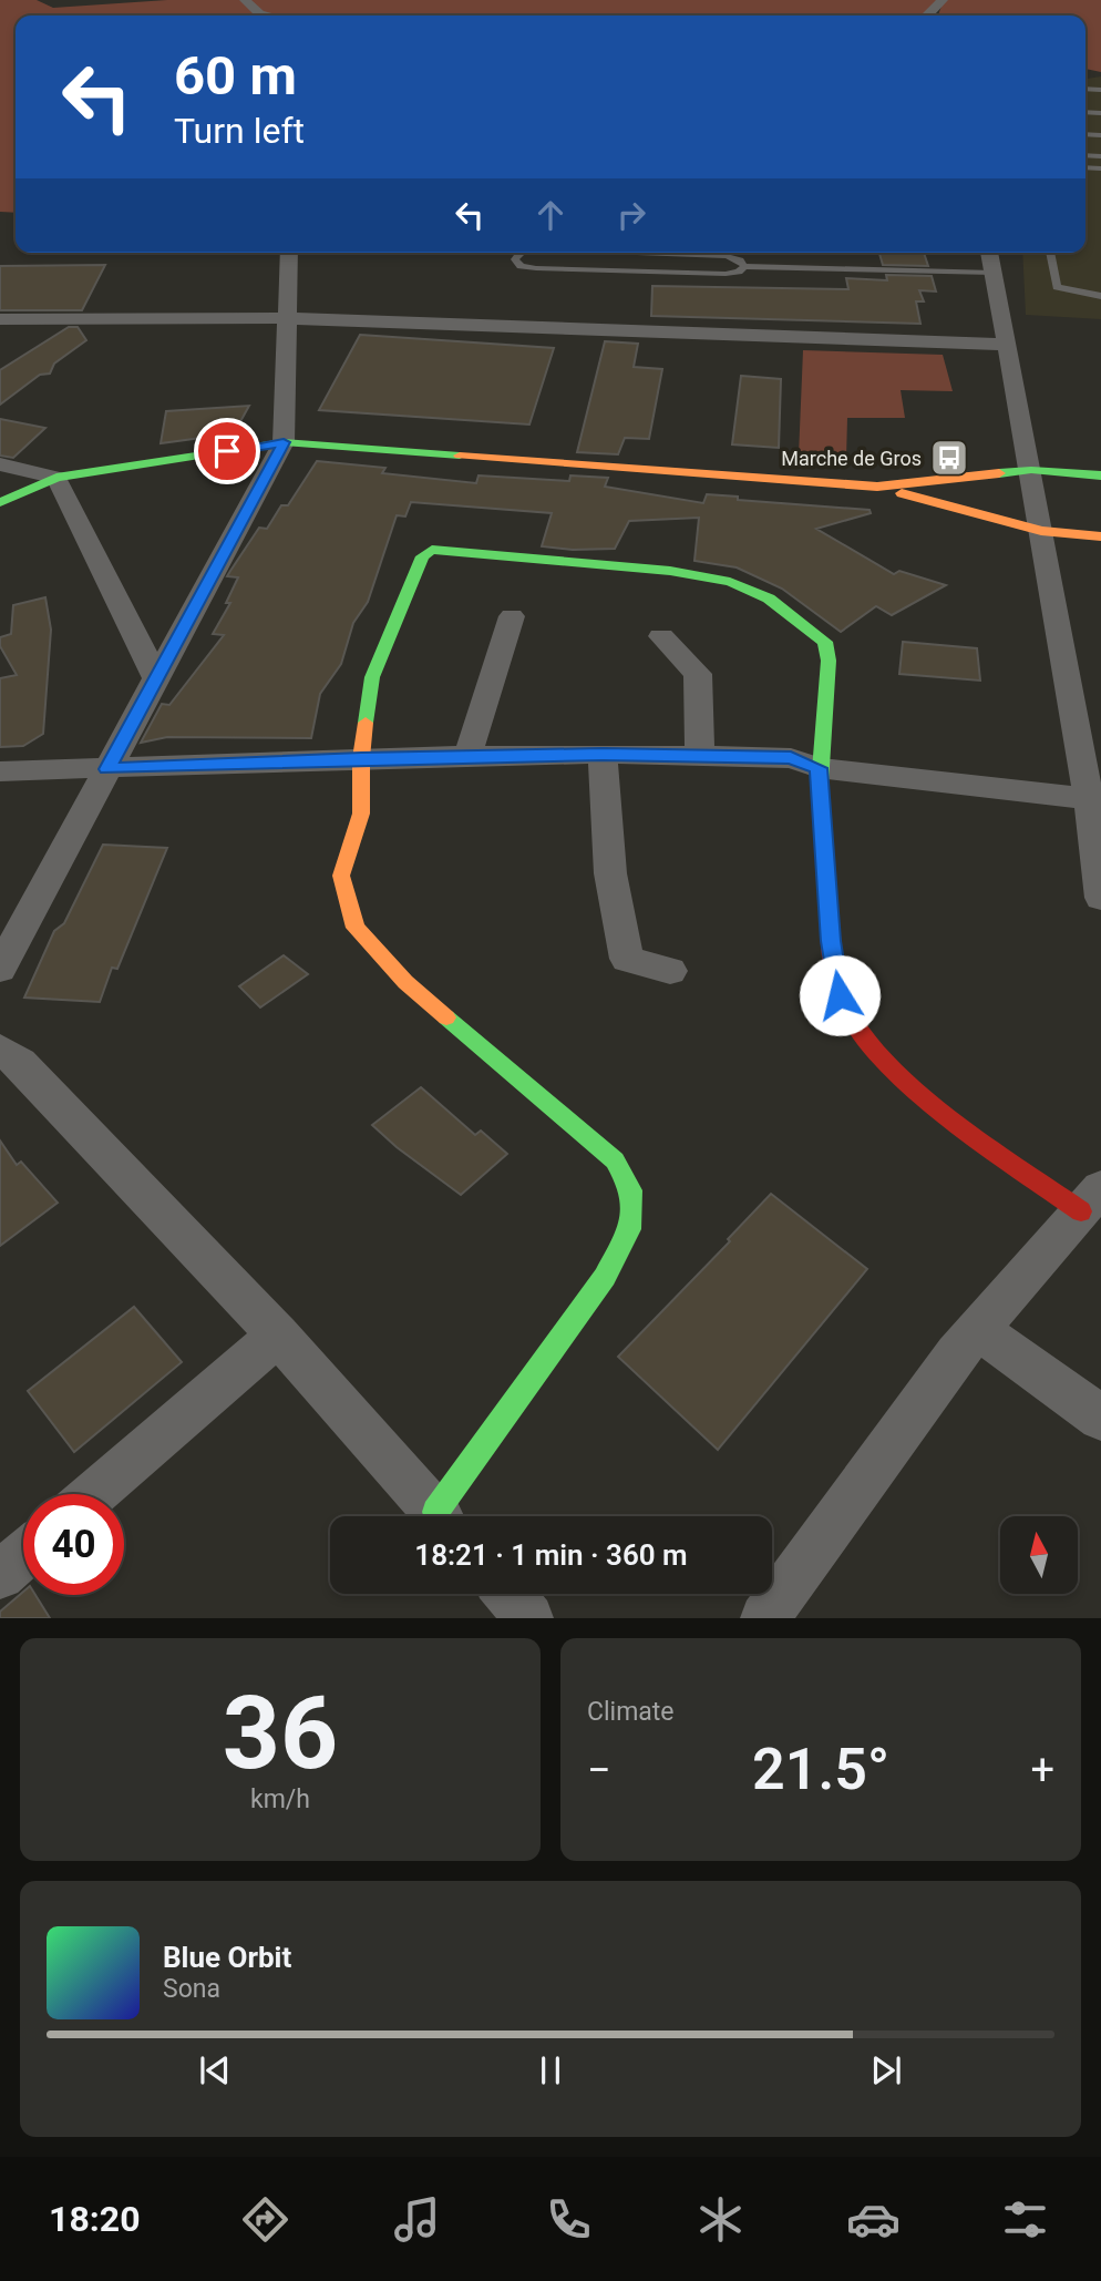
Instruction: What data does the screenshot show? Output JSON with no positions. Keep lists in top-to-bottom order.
{
  "places": {
    "bus stop": ["Marche de Gros"]
  },
  "north": "top",
  "page": {
    "turn": ["60 m", "Turn left"],
    "limit": "40",
    "trip": "18:21 · 1 min · 360 m",
    "tile": [
      ["36", "km/h"],
      "Climate"
    ],
    "heat": ["−", "21.5°", "+"],
    "song": ["Blue Orbit", "Sona"],
    "tabs": "18:20"
  }
}
